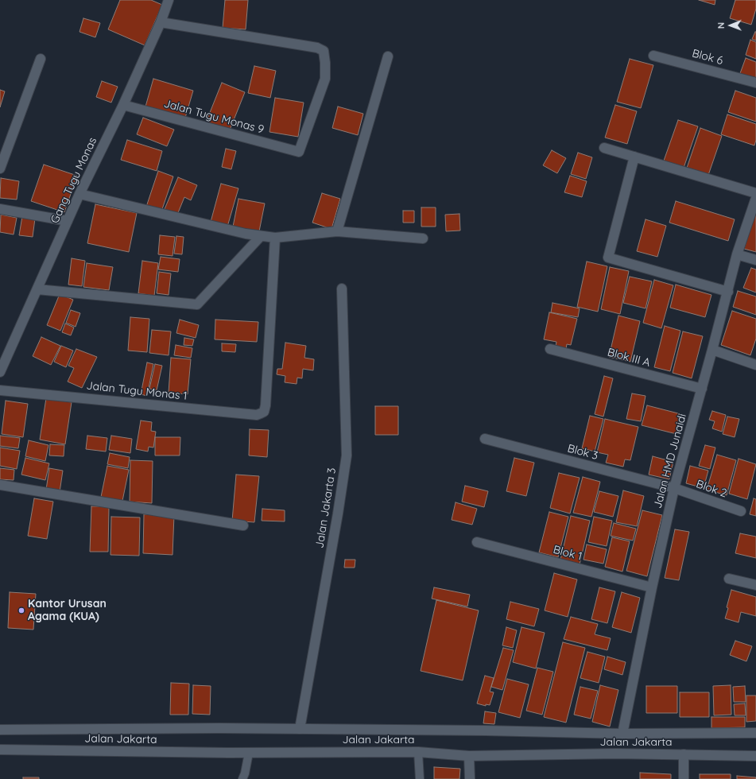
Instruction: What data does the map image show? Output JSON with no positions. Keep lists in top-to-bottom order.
{
  "streets": {
    "street": [
      "Blok 6",
      "Jalan Tugu Monas 9",
      "Gang Tugu Monas",
      "Blok III A",
      "Jalan Tugu Monas 1",
      "Blok 3",
      "Jalan HMD Junaidi",
      "Blok 2",
      "Jalan Jakarta 3",
      "Blok 1",
      "Jalan Jakarta"
    ]
  },
  "crossings": [
    ["Jalan Tugu Monas 9", "Gang Tugu Monas"],
    ["Blok III A", "Jalan HMD Junaidi"],
    ["Blok 3", "Jalan HMD Junaidi"],
    ["Blok 3", "Blok 2"],
    ["Jalan HMD Junaidi", "Blok 2"],
    ["Jalan HMD Junaidi", "Blok 1"],
    ["Jalan HMD Junaidi", "Jalan Jakarta"],
    ["Jalan Jakarta 3", "Jalan Jakarta"]
  ],
  "places": ["Kantor Urusan Agama (KUA)"],
  "north": "left"
}
